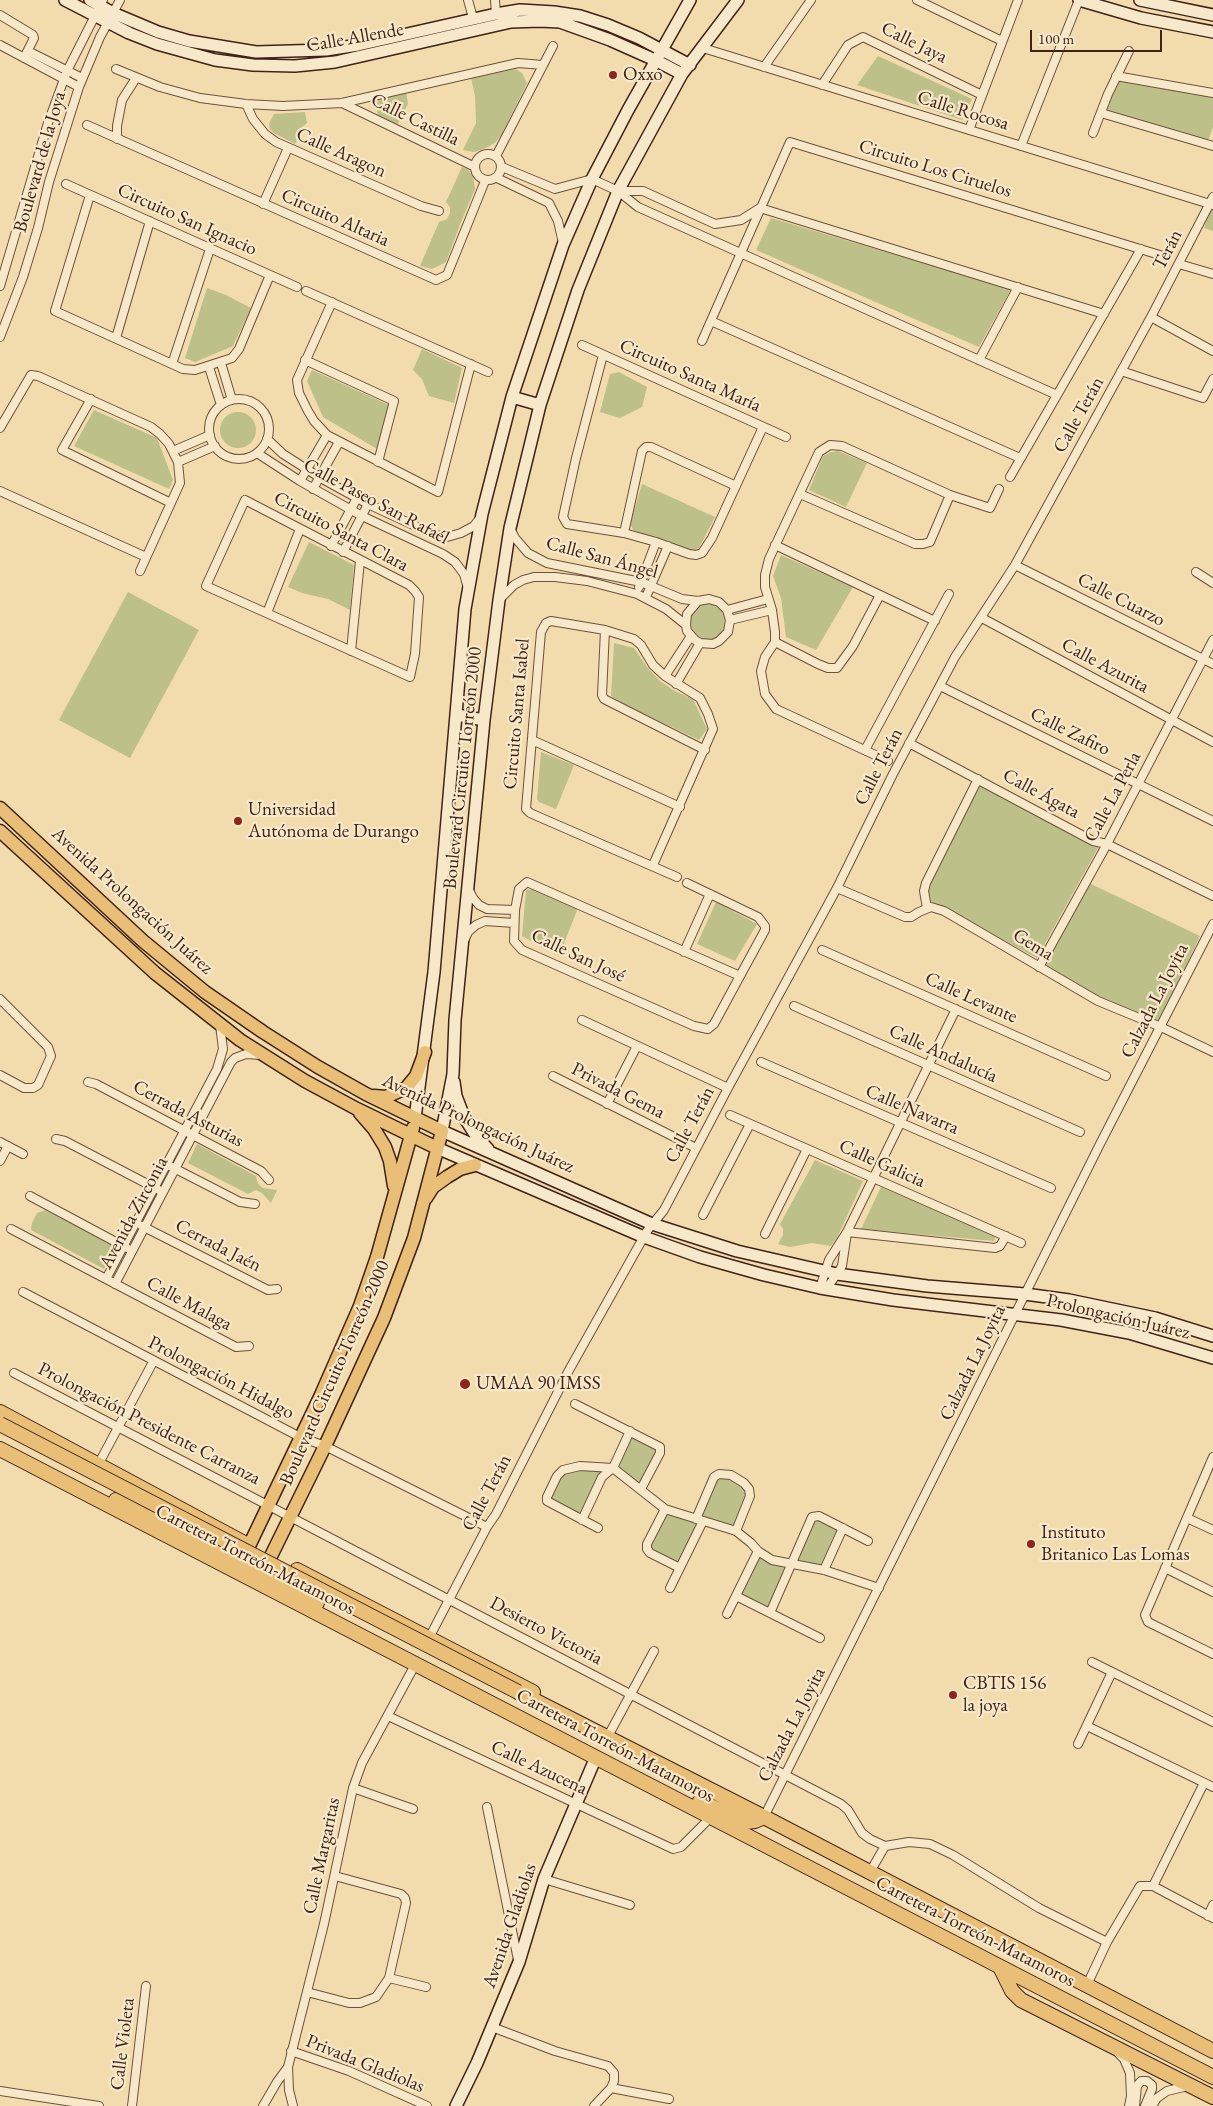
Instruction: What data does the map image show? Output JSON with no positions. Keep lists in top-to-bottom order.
{
  "streets": {
    "highway": ["Carretera Torreón-Matamoros"],
    "main road": ["Boulevard Circuito Torreón 2000", "Avenida Prolongación Juárez"],
    "street": [
      "Calle Allende",
      "Calle Jaya",
      "Calle Rocosa",
      "Calle Castilla",
      "Calle Aragon",
      "Boulevard de la Joya",
      "Circuito Los Ciruelos",
      "Circuito Altaria",
      "Circuito San Ignacio",
      "Terán",
      "Circuito Santa María",
      "Calle Terán",
      "Calle Paseo San Rafaél",
      "Circuito Santa Clara",
      "Calle San Ángel",
      "Calle Cuarzo",
      "Calle Azurita",
      "Circuito Santa Isabel",
      "Calle Zafiro",
      "Calle Ágata",
      "Calle La Perla",
      "Gema",
      "Calle San José",
      "Calle Levante",
      "Calzada La Joyita",
      "Calle Andalucía",
      "Privada Gema",
      "Calle Navarra",
      "Cerrada Asturias",
      "Calle Galicia",
      "Avenida Zirconia",
      "Cerrada Jaén",
      "Calle Malaga",
      "Prolongación Juárez",
      "Prolongación Hidalgo",
      "Prolongación Presidente Carranza",
      "Desierto Victoria",
      "Calle Azucena",
      "Calle Margaritas",
      "Avenida Gladiolas",
      "Calle Violeta",
      "Privada Gladiolas"
    ]
  },
  "crossings": [
    ["Calle Allende", "Boulevard de la Joya"],
    ["Calle Allende", "Boulevard Circuito Torreón 2000"],
    ["Calle Jaya", "Calle Rocosa"],
    ["Calle Rocosa", "Terán"],
    ["Calle Rocosa", "Boulevard Circuito Torreón 2000"],
    ["Calle Castilla", "Circuito Altaria"],
    ["Terán", "Calle Terán"],
    ["Calle Terán", "Calle Cuarzo"],
    ["Calle Terán", "Calle Azurita"],
    ["Calle Terán", "Calle Zafiro"],
    ["Calle Terán", "Calle Ágata"],
    ["Calle Terán", "Avenida Prolongación Juárez"],
    ["Calle Terán", "Privada Gema"],
    ["Calle Terán", "Prolongación Hidalgo"],
    ["Calle Terán", "Desierto Victoria"],
    ["Calle Paseo San Rafaél", "Boulevard Circuito Torreón 2000"],
    ["Calle San Ángel", "Boulevard Circuito Torreón 2000"],
    ["Calle Cuarzo", "Calle La Perla"],
    ["Calle Azurita", "Calle La Perla"],
    ["Calle Zafiro", "Calle La Perla"],
    ["Boulevard Circuito Torreón 2000", "Avenida Prolongación Juárez"],
    ["Boulevard Circuito Torreón 2000", "Prolongación Hidalgo"],
    ["Boulevard Circuito Torreón 2000", "Prolongación Presidente Carranza"],
    ["Boulevard Circuito Torreón 2000", "Desierto Victoria"],
    ["Calle Ágata", "Calle La Perla"],
    ["Calle La Perla", "Gema"],
    ["Avenida Prolongación Juárez", "Calzada La Joyita"],
    ["Avenida Prolongación Juárez", "Avenida Zirconia"],
    ["Avenida Prolongación Juárez", "Prolongación Juárez"],
    ["Gema", "Calzada La Joyita"],
    ["Calzada La Joyita", "Prolongación Juárez"],
    ["Calzada La Joyita", "Desierto Victoria"],
    ["Cerrada Asturias", "Avenida Zirconia"],
    ["Avenida Zirconia", "Cerrada Jaén"],
    ["Avenida Zirconia", "Calle Malaga"],
    ["Prolongación Presidente Carranza", "Desierto Victoria"],
    ["Carretera Torreón-Matamoros", "Calle Azucena"],
    ["Carretera Torreón-Matamoros", "Calle Margaritas"],
    ["Carretera Torreón-Matamoros", "Avenida Gladiolas"],
    ["Calle Azucena", "Calle Margaritas"],
    ["Calle Azucena", "Avenida Gladiolas"],
    ["Calle Margaritas", "Privada Gladiolas"]
  ],
  "places": [
    "Oxxo",
    "Universidad Autónoma de Durango",
    "UMAA 90 IMSS",
    "Instituto Britanico Las Lomas",
    "CBTIS 156 la joya"
  ],
  "scale_bar": "100 m"
}
